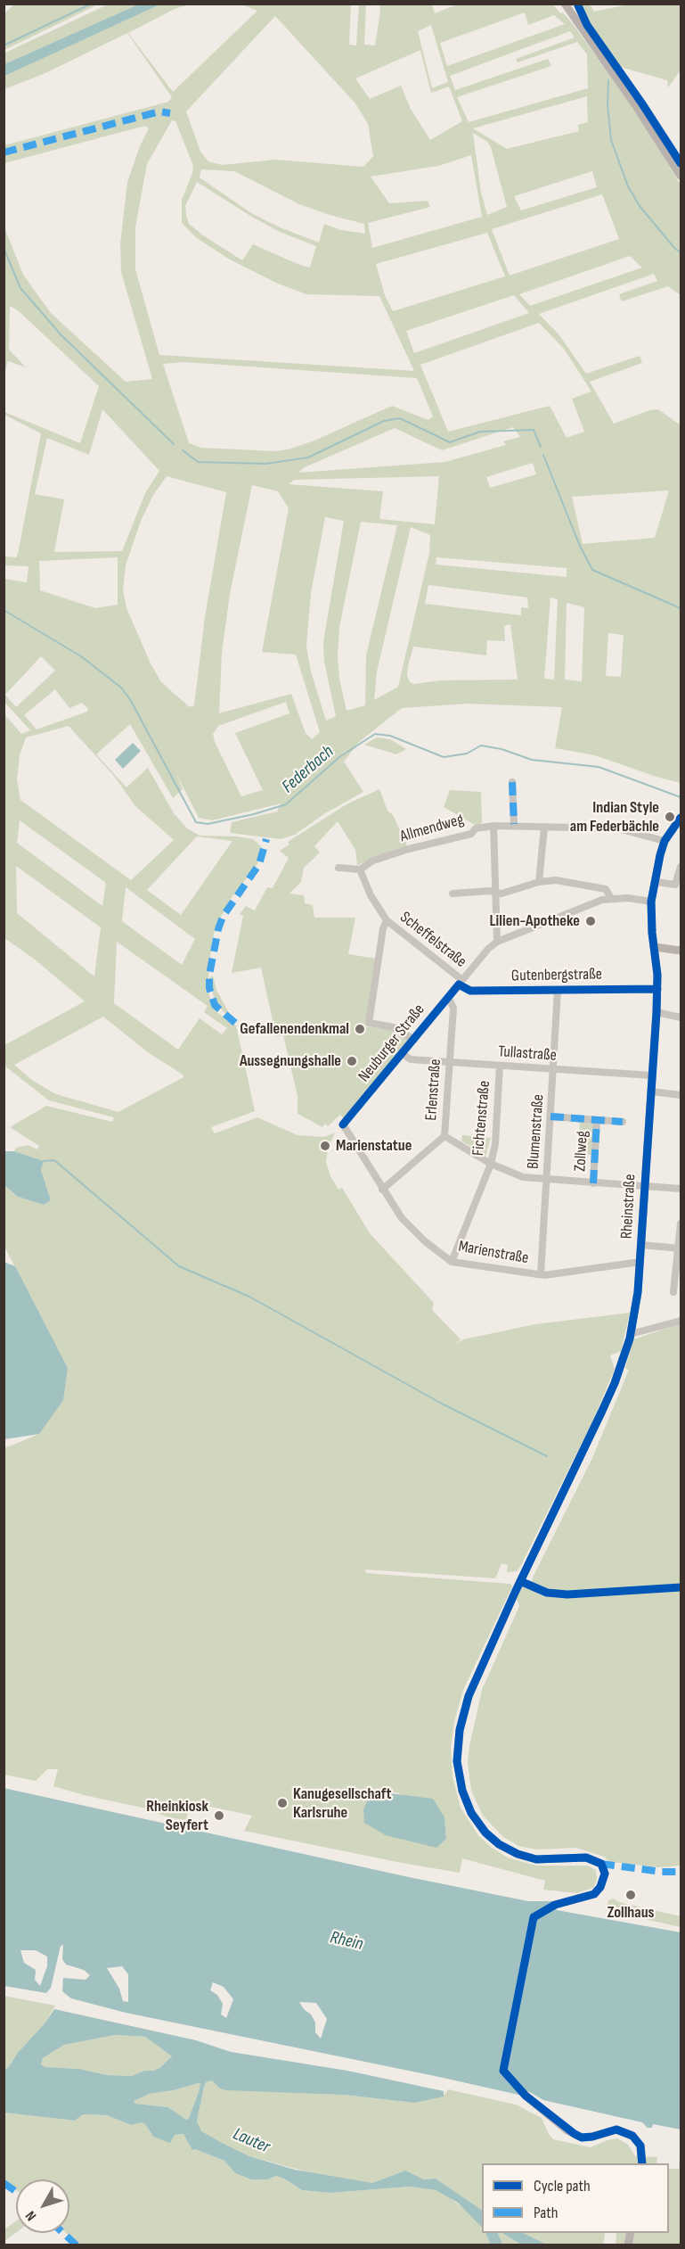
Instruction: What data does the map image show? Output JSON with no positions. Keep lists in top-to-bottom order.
{
  "streets": {
    "main road": ["Rheinstraße"],
    "street": [
      "Allmendweg",
      "Scheffelstraße",
      "Gutenbergstraße",
      "Neuburger Straße",
      "Tullastraße",
      "Erlenstraße",
      "Fichtenstraße",
      "Blumenstraße",
      "Zollweg",
      "Marienstraße"
    ]
  },
  "crossings": [
    ["Allmendweg", "Scheffelstraße"],
    ["Allmendweg", "Rheinstraße"],
    ["Scheffelstraße", "Gutenbergstraße"],
    ["Scheffelstraße", "Neuburger Straße"],
    ["Gutenbergstraße", "Neuburger Straße"],
    ["Gutenbergstraße", "Blumenstraße"],
    ["Gutenbergstraße", "Rheinstraße"],
    ["Neuburger Straße", "Tullastraße"],
    ["Neuburger Straße", "Erlenstraße"],
    ["Neuburger Straße", "Rheinstraße"],
    ["Neuburger Straße", "Marienstraße"],
    ["Tullastraße", "Erlenstraße"],
    ["Tullastraße", "Fichtenstraße"],
    ["Tullastraße", "Blumenstraße"],
    ["Tullastraße", "Rheinstraße"],
    ["Erlenstraße", "Marienstraße"],
    ["Fichtenstraße", "Marienstraße"],
    ["Blumenstraße", "Zollweg"],
    ["Blumenstraße", "Marienstraße"],
    ["Rheinstraße", "Marienstraße"]
  ],
  "water": ["Federbach", "Rhein", "Lauter"],
  "places": [
    "Indian Style am Federbächle",
    "Lilien-Apotheke",
    "Gefallenendenkmal",
    "Aussegnungshalle",
    "Marienstatue",
    "Kanugesellschaft Karlsruhe",
    "Rheinkiosk Seyfert",
    "Zollhaus"
  ],
  "legend": ["Cycle path", "Path"],
  "north": "bottom left"
}
